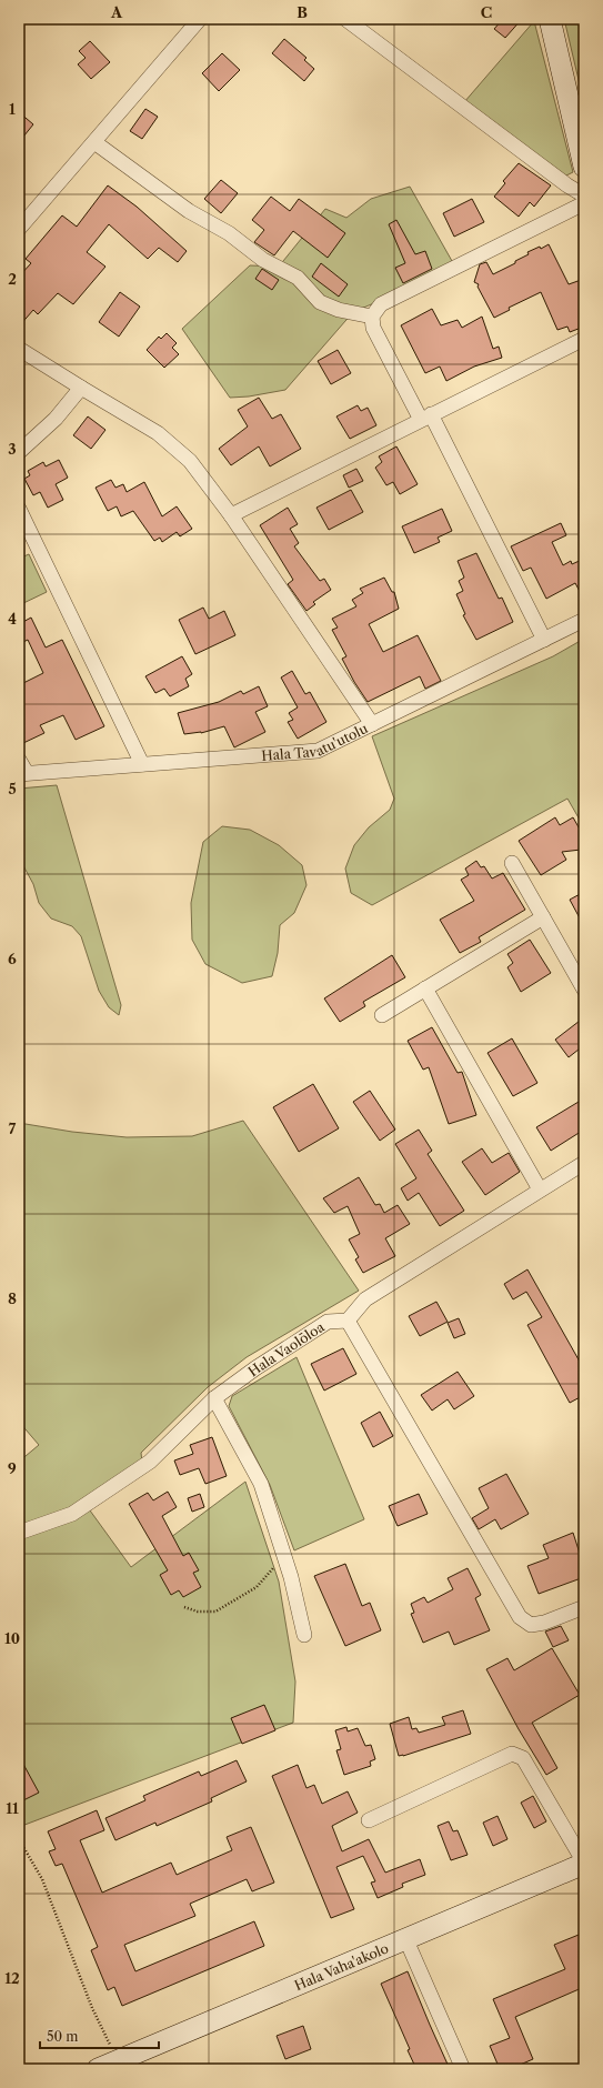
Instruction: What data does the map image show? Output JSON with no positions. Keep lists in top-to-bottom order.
{
  "streets": {
    "main road": ["Hala Vaha'akolo"],
    "street": ["Hala Tavatu'utolu", "Hala Vaolōloa"]
  },
  "scale_bar": "50 m",
  "grid": {
    "columns": ["A", "B", "C"],
    "rows": [
      "1",
      "2",
      "3",
      "4",
      "5",
      "6",
      "7",
      "8",
      "9",
      "10",
      "11",
      "12"
    ]
  }
}
